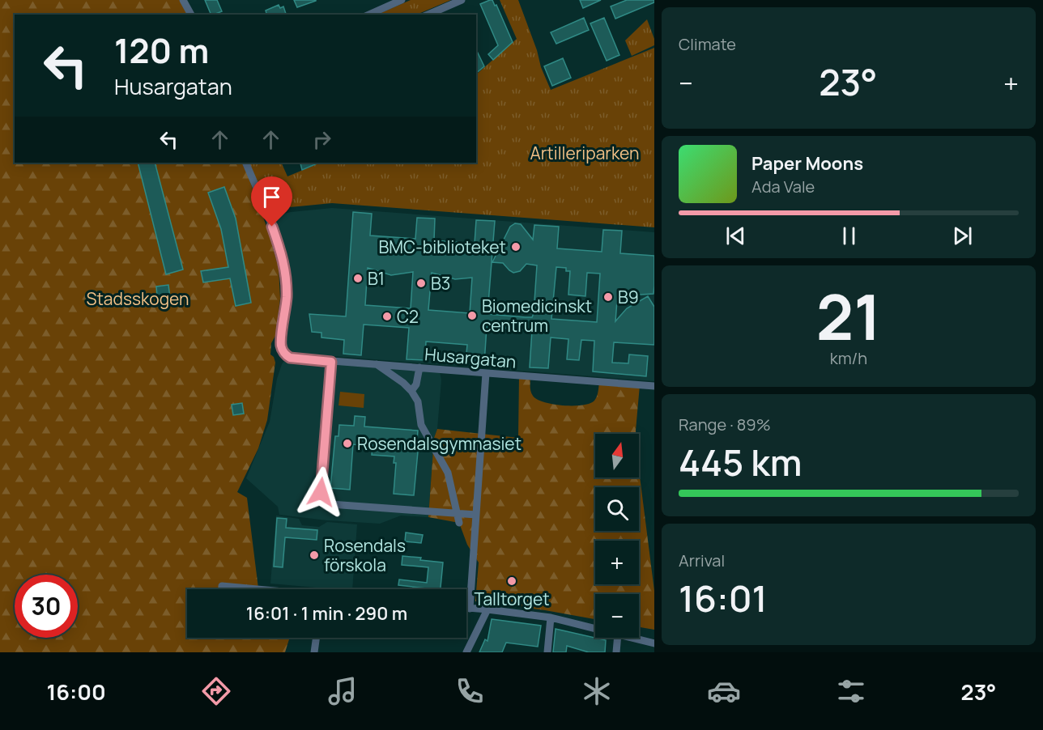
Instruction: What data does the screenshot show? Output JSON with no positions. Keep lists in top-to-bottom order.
{
  "streets": {
    "street": ["Husargatan"]
  },
  "parks": ["Artilleriparken", "Stadsskogen"],
  "places": [
    "BMC-biblioteket",
    "B1",
    "B3",
    "B9",
    "Biomedicinskt centrum",
    "C2",
    "Rosendalsgymnasiet",
    "Rosendals förskola",
    "Talltorget"
  ],
  "north": "top",
  "page": {
    "tile": [
      "Climate",
      ["21", "km/h"],
      ["Range · 89%", "445 km"],
      ["Arrival", "16:01"]
    ],
    "turn": ["120 m", "Husargatan"],
    "heat": ["−", "23°", "+"],
    "song": ["Paper Moons", "Ada Vale"],
    "map_buttons": ["+", "−"],
    "limit": "30",
    "trip": "16:01 · 1 min · 290 m",
    "tabs": ["16:00", "23°"]
  }
}
